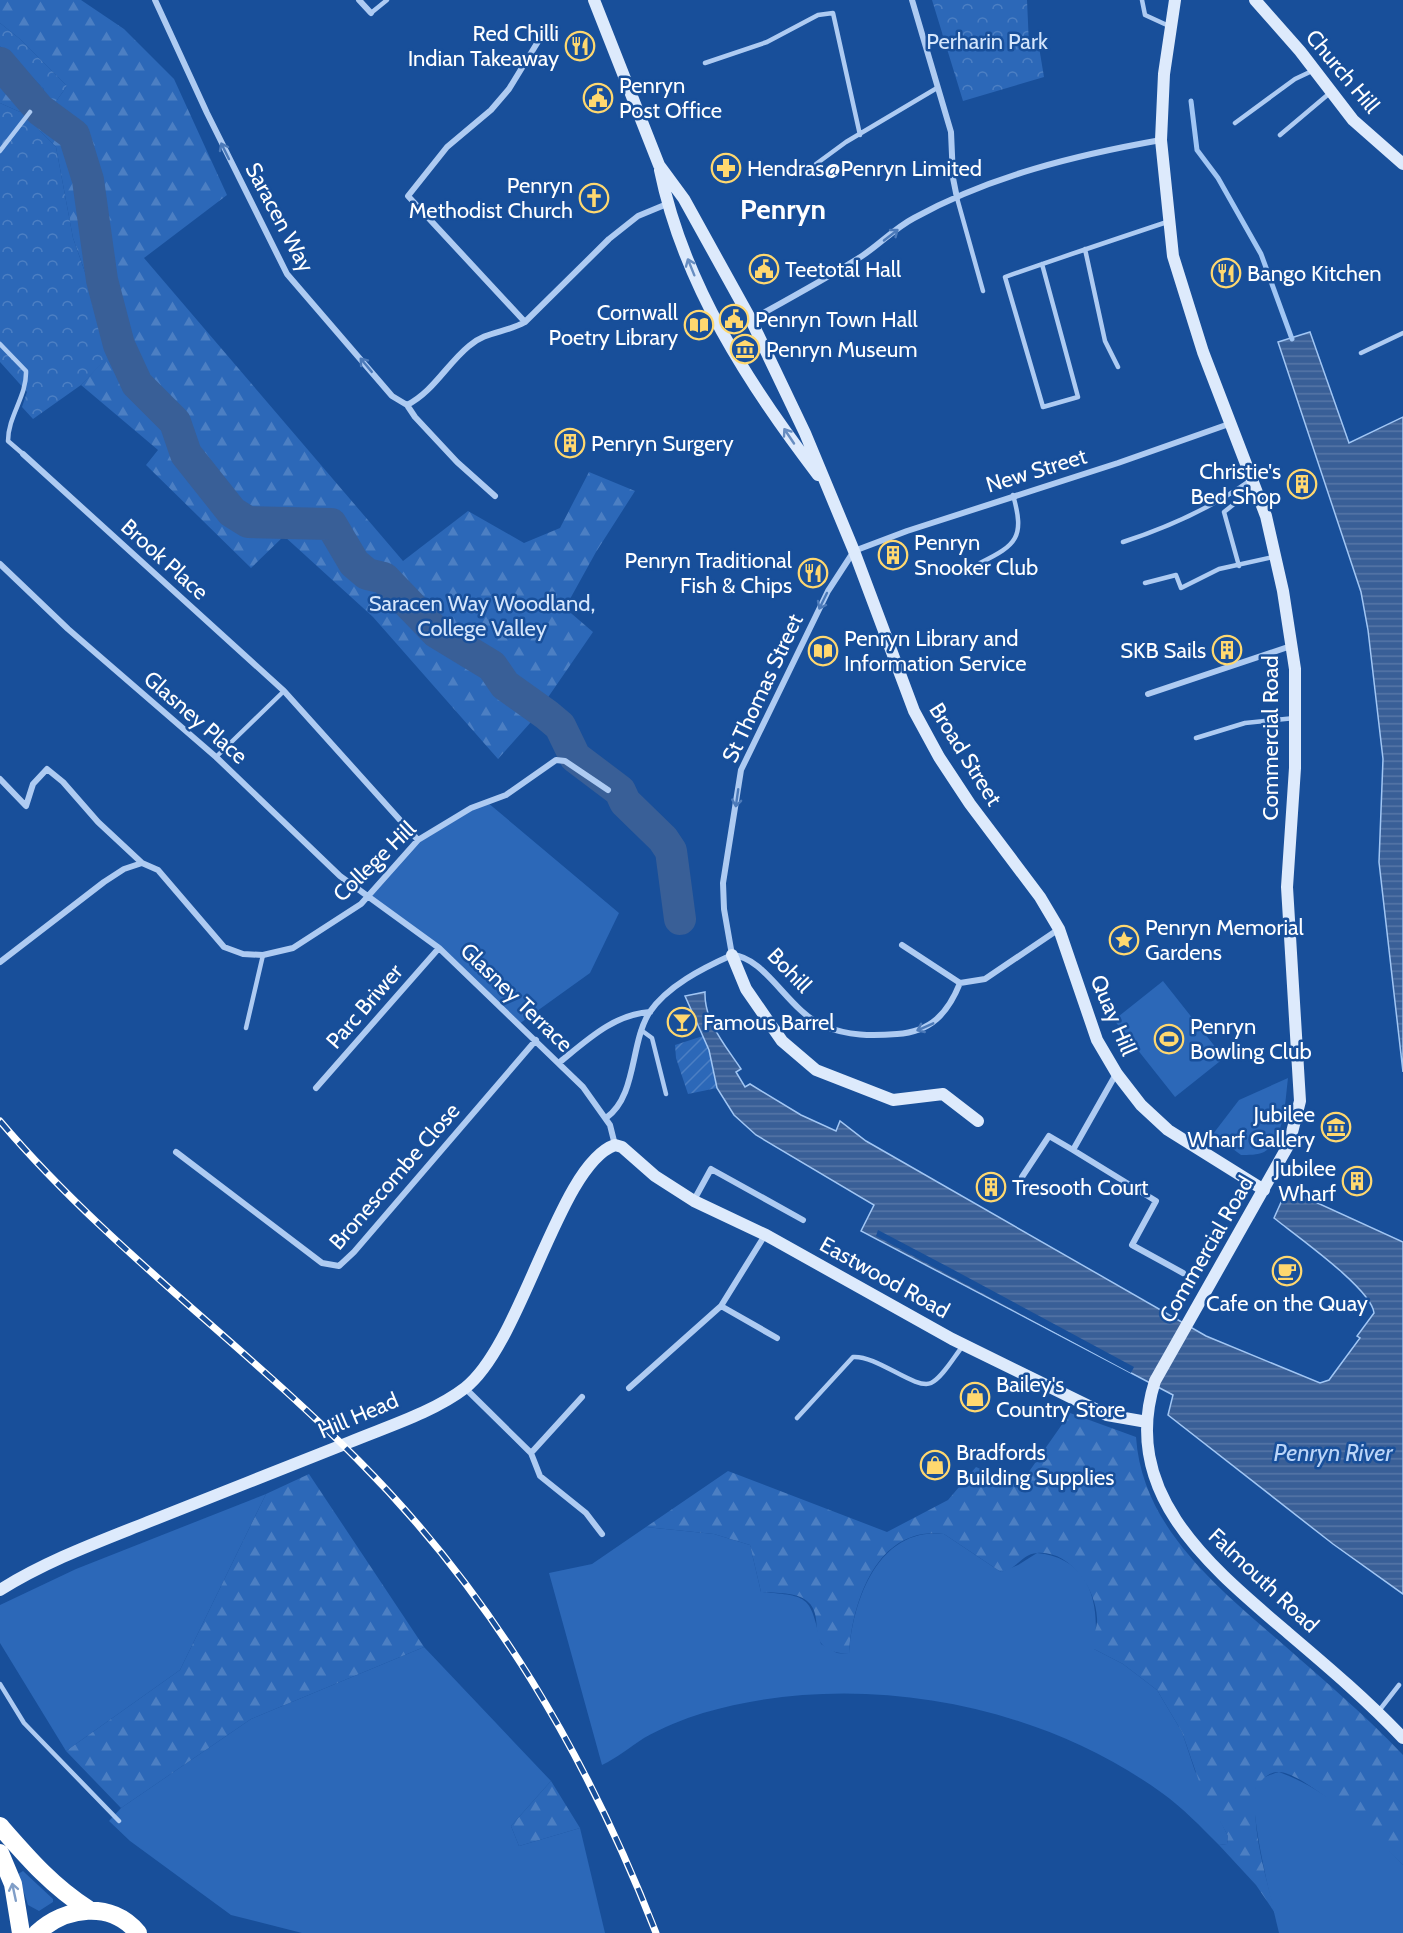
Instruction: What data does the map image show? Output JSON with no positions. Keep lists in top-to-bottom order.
{
  "streets": {
    "street": [
      "Church Hill",
      "Saracen Way",
      "New Street",
      "Brook Place",
      "St Thomas Street",
      "Glasney Place",
      "Commercial Road",
      "Broad Street",
      "College Hill",
      "Bohill",
      "Glasney Terrace",
      "Parc Briwer",
      "Quay Hill",
      "Bronescombe Close",
      "Eastwood Road",
      "Hill Head",
      "Falmouth Road"
    ]
  },
  "crossings": [
    ["New Street", "St Thomas Street"],
    ["New Street", "Commercial Road"],
    ["New Street", "Broad Street"],
    ["Brook Place", "College Hill"],
    ["St Thomas Street", "Broad Street"],
    ["St Thomas Street", "Bohill"],
    ["Glasney Place", "College Hill"],
    ["Glasney Place", "Glasney Terrace"],
    ["Commercial Road", "Quay Hill"],
    ["Commercial Road", "Eastwood Road"],
    ["Commercial Road", "Falmouth Road"],
    ["Broad Street", "Quay Hill"],
    ["College Hill", "Glasney Terrace"],
    ["Glasney Terrace", "Parc Briwer"],
    ["Glasney Terrace", "Bronescombe Close"],
    ["Glasney Terrace", "Eastwood Road"],
    ["Glasney Terrace", "Hill Head"],
    ["Eastwood Road", "Hill Head"],
    ["Eastwood Road", "Falmouth Road"]
  ],
  "one_way": ["Saracen Way", "St Thomas Street", "Bohill"],
  "districts": ["Penryn"],
  "water": ["Penryn River"],
  "parks": ["Perharin Park", "Saracen Way Woodland, College Valley"],
  "places": {
    "restaurant": ["Red Chilli Indian Takeaway", "Bango Kitchen", "Penryn Traditional Fish & Chips"],
    "public building": ["Penryn Post Office", "Teetotal Hall", "Penryn Town Hall"],
    "pharmacy": ["Hendras@Penryn Limited"],
    "church": ["Penryn Methodist Church"],
    "library": ["Cornwall Poetry Library", "Penryn Library and Information Service"],
    "museum": ["Penryn Museum", "Jubilee Wharf Gallery"],
    "building": [
      "Penryn Surgery",
      "Christie's Bed Shop",
      "Penryn Snooker Club",
      "SKB Sails",
      "Jubilee Wharf",
      "Tresooth Court"
    ],
    "place": ["Penryn Memorial Gardens"],
    "bar": ["Famous Barrel"],
    "sports": ["Penryn Bowling Club"],
    "cafe": ["Cafe on the Quay"],
    "shop": ["Bailey's Country Store", "Bradfords Building Supplies"]
  }
}
